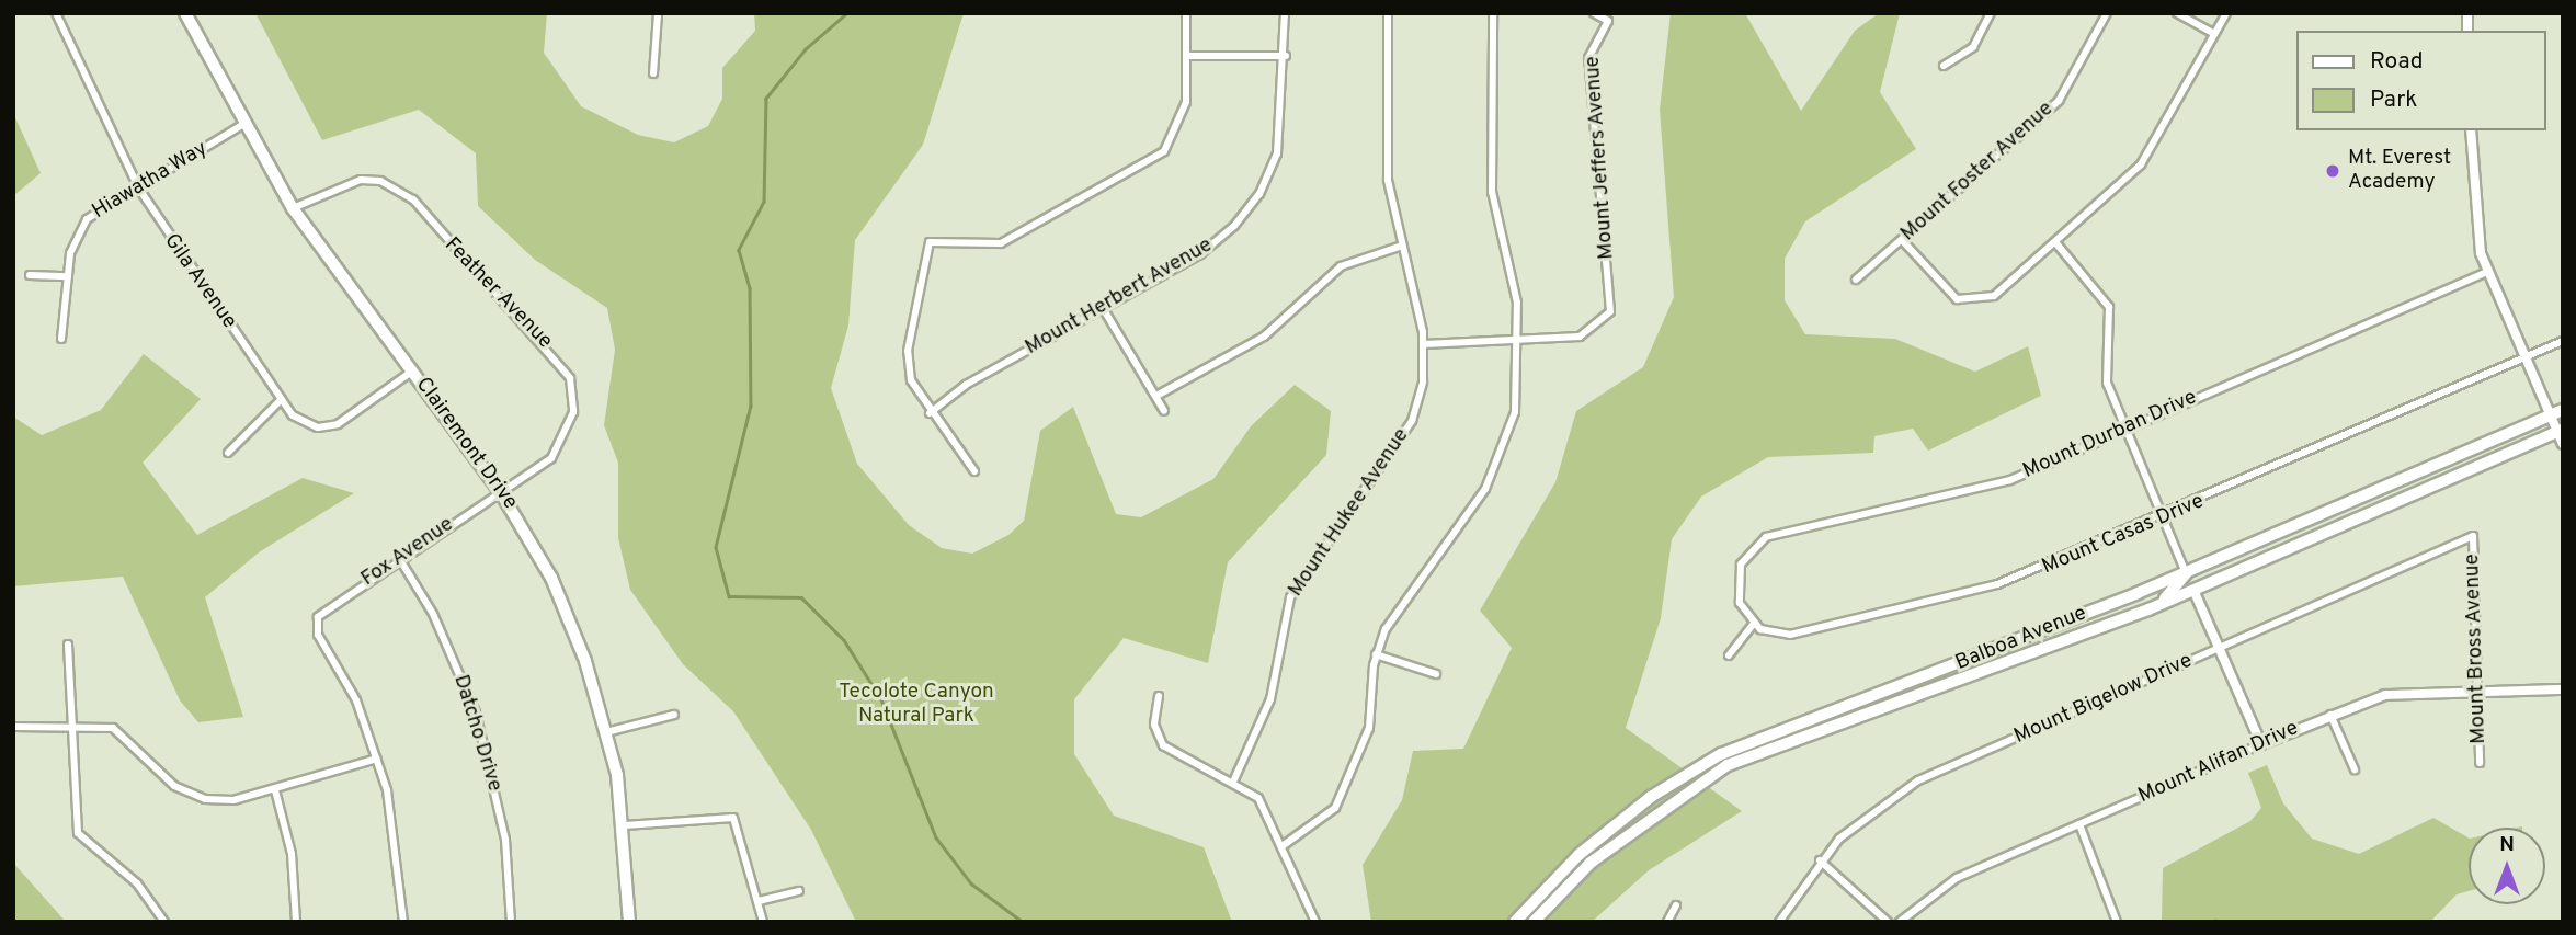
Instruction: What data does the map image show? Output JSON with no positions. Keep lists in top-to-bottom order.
{
  "streets": {
    "main road": ["Clairemont Drive", "Balboa Avenue"],
    "street": [
      "Mount Jeffers Avenue",
      "Mount Foster Avenue",
      "Hiawatha Way",
      "Gila Avenue",
      "Feather Avenue",
      "Mount Herbert Avenue",
      "Mount Durban Drive",
      "Mount Hukee Avenue",
      "Mount Casas Drive",
      "Fox Avenue",
      "Mount Bross Avenue",
      "Mount Bigelow Drive",
      "Datcho Drive",
      "Mount Alifan Drive"
    ]
  },
  "crossings": [
    ["Hiawatha Way", "Gila Avenue"],
    ["Hiawatha Way", "Clairemont Drive"],
    ["Gila Avenue", "Clairemont Drive"],
    ["Feather Avenue", "Clairemont Drive"],
    ["Feather Avenue", "Fox Avenue"],
    ["Mount Durban Drive", "Mount Casas Drive"],
    ["Clairemont Drive", "Fox Avenue"],
    ["Fox Avenue", "Datcho Drive"],
    ["Mount Bross Avenue", "Mount Bigelow Drive"],
    ["Mount Bross Avenue", "Mount Alifan Drive"]
  ],
  "parks": ["Tecolote Canyon Natural Park"],
  "places": ["Mt. Everest Academy"],
  "legend": ["Road", "Park"],
  "north": "top"
}
